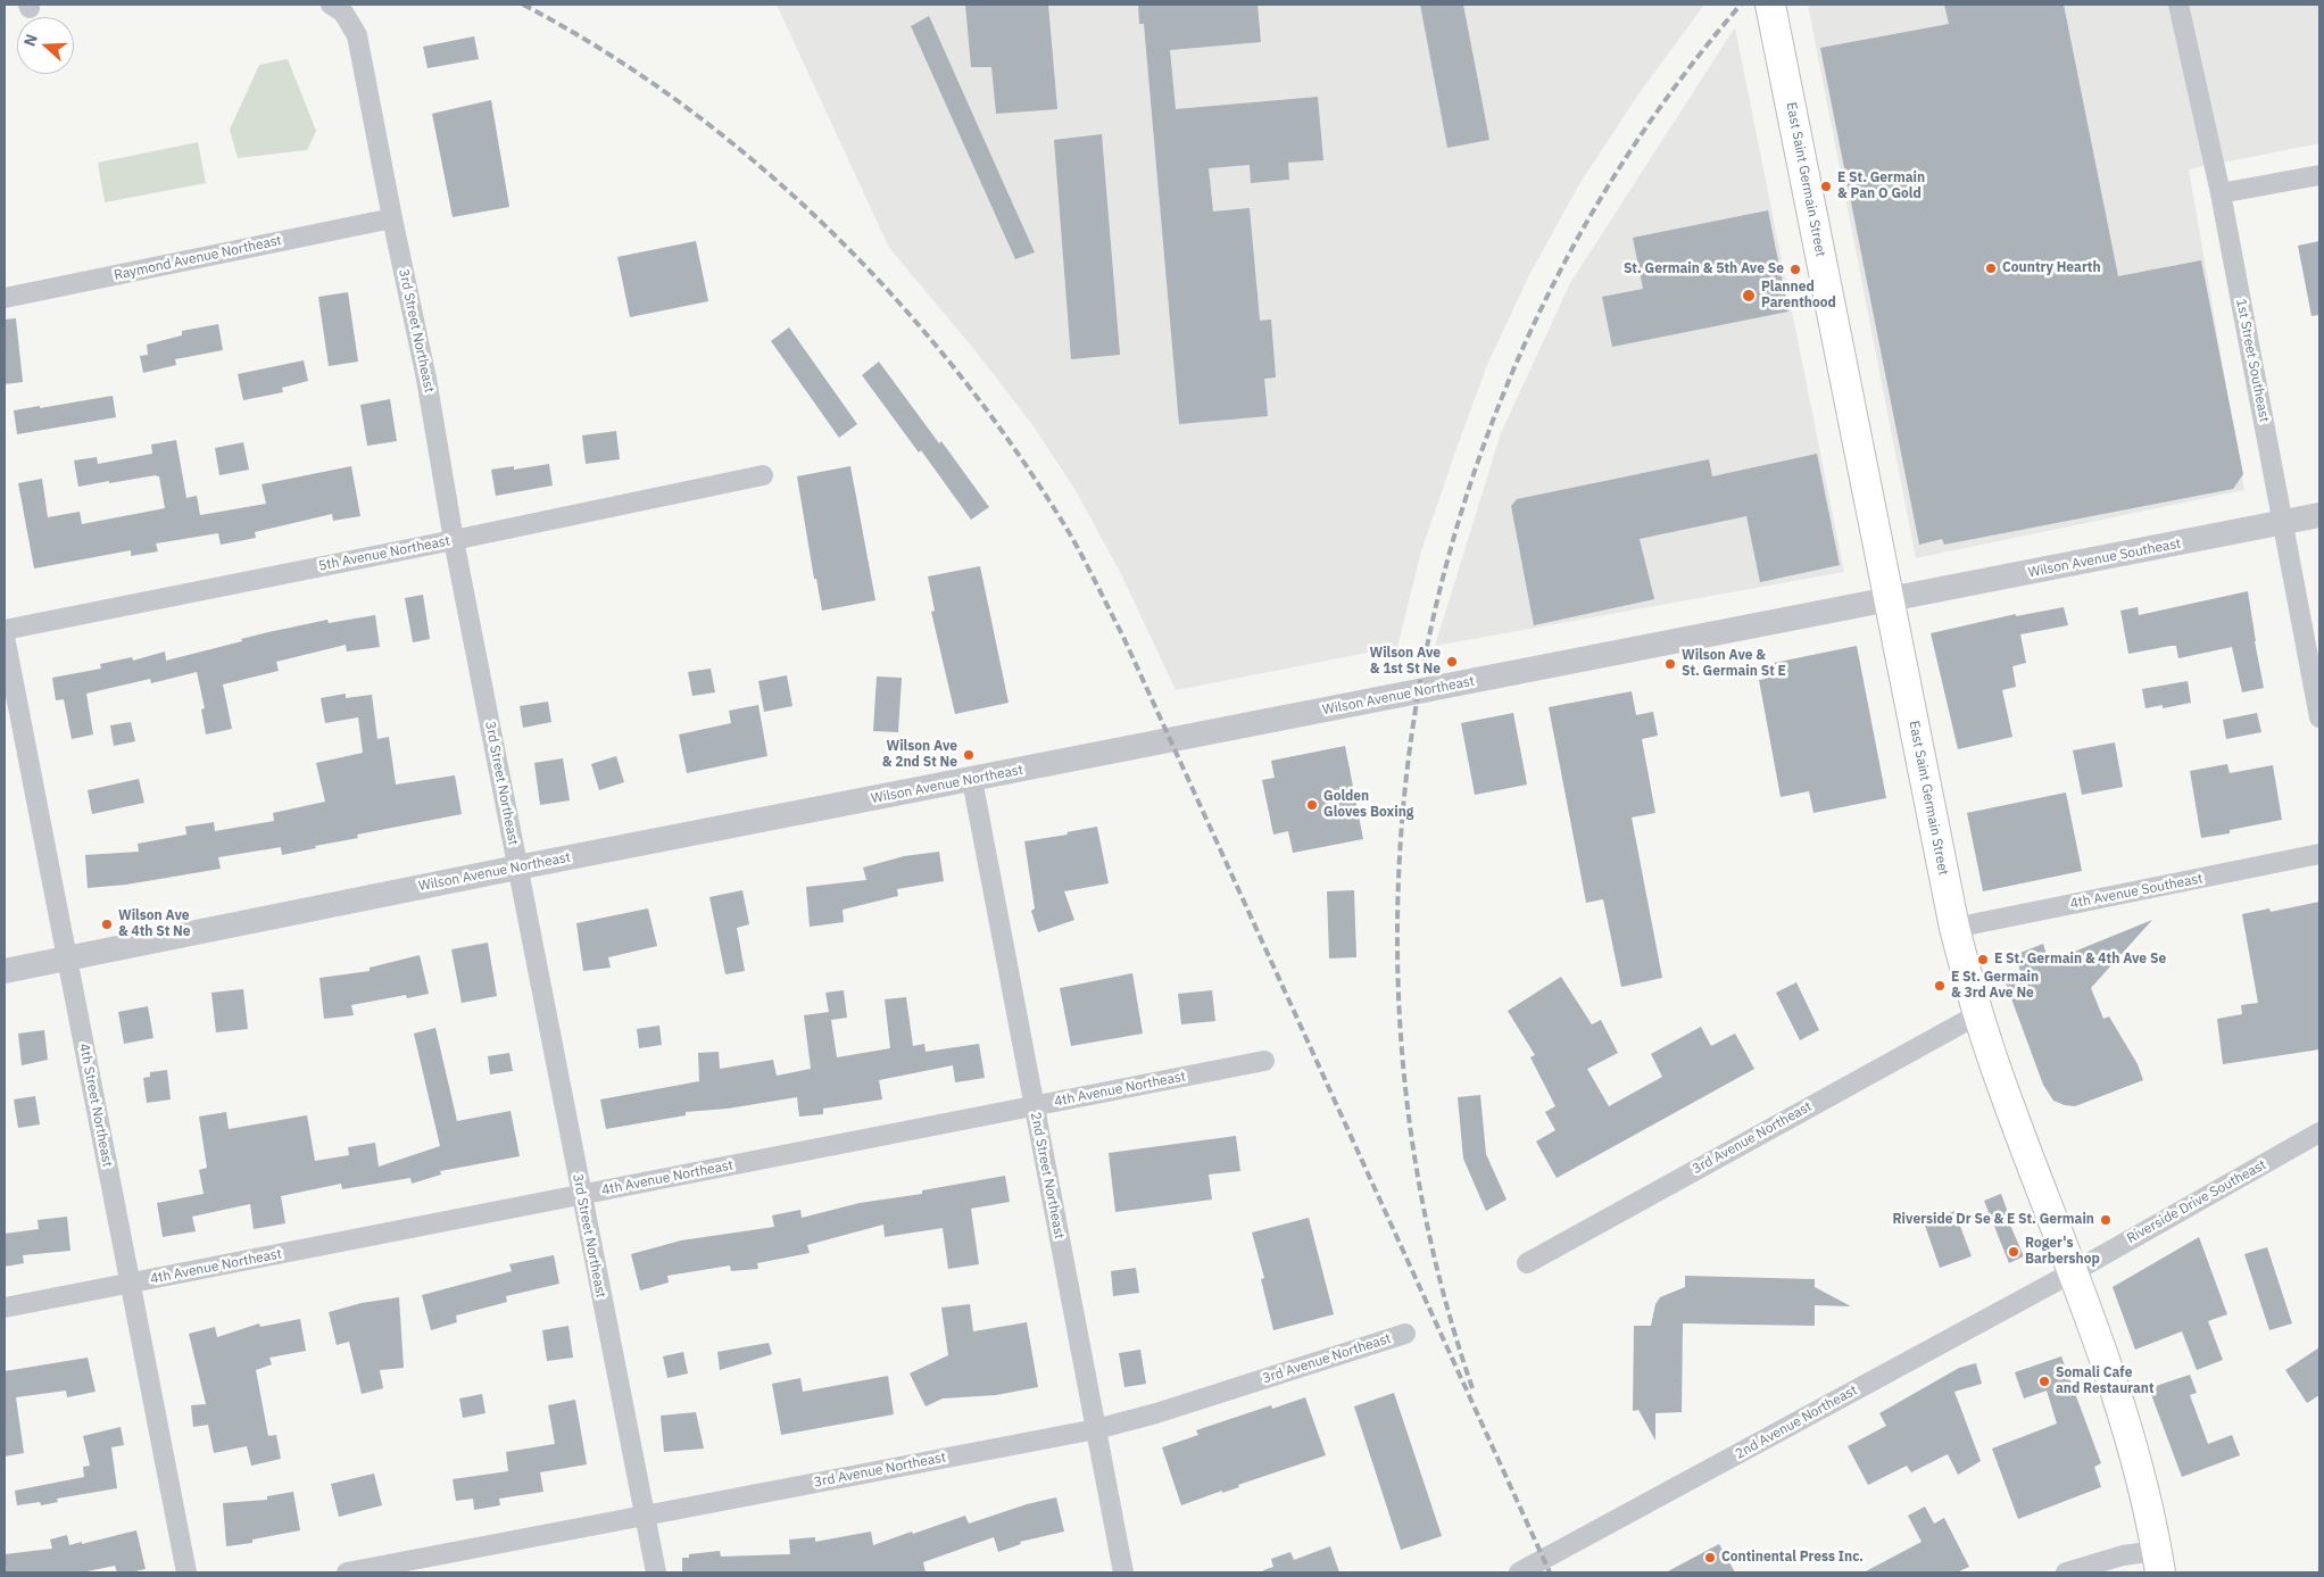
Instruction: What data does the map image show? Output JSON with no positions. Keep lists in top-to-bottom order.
{
  "streets": {
    "main road": ["East Saint Germain Street"],
    "street": [
      "Raymond Avenue Northeast",
      "3rd Street Northeast",
      "1st Street Southeast",
      "5th Avenue Northeast",
      "Wilson Avenue Southeast",
      "Wilson Avenue Northeast",
      "4th Avenue Southeast",
      "4th Avenue Northeast",
      "4th Street Northeast",
      "3rd Avenue Northeast",
      "2nd Street Northeast",
      "Riverside Drive Southeast",
      "2nd Avenue Northeast"
    ]
  },
  "crossings": [
    ["East Saint Germain Street", "Wilson Avenue Southeast"],
    ["East Saint Germain Street", "Wilson Avenue Northeast"],
    ["East Saint Germain Street", "4th Avenue Southeast"],
    ["East Saint Germain Street", "3rd Avenue Northeast"],
    ["East Saint Germain Street", "Riverside Drive Southeast"],
    ["East Saint Germain Street", "2nd Avenue Northeast"],
    ["Raymond Avenue Northeast", "3rd Street Northeast"],
    ["3rd Street Northeast", "5th Avenue Northeast"],
    ["3rd Street Northeast", "Wilson Avenue Northeast"],
    ["3rd Street Northeast", "4th Avenue Northeast"],
    ["3rd Street Northeast", "3rd Avenue Northeast"],
    ["1st Street Southeast", "Wilson Avenue Southeast"],
    ["Wilson Avenue Southeast", "Wilson Avenue Northeast"],
    ["Wilson Avenue Northeast", "4th Street Northeast"],
    ["Wilson Avenue Northeast", "2nd Street Northeast"],
    ["4th Avenue Northeast", "4th Street Northeast"],
    ["4th Avenue Northeast", "2nd Street Northeast"],
    ["3rd Avenue Northeast", "2nd Street Northeast"],
    ["Riverside Drive Southeast", "2nd Avenue Northeast"]
  ],
  "places": [
    "E St. Germain & Pan O Gold",
    "Country Hearth",
    "St. Germain & 5th Ave Se",
    "Planned Parenthood",
    "Wilson Ave & 1st St Ne",
    "Wilson Ave & St. Germain St E",
    "Wilson Ave & 2nd St Ne",
    "Golden Gloves Boxing",
    "Wilson Ave & 4th St Ne",
    "E St. Germain & 4th Ave Se",
    "E St. Germain & 3rd Ave Ne",
    "Riverside Dr Se & E St. Germain",
    "Roger's Barbershop",
    "Somali Cafe and Restaurant",
    "Continental Press Inc."
  ],
  "north": "left"
}
